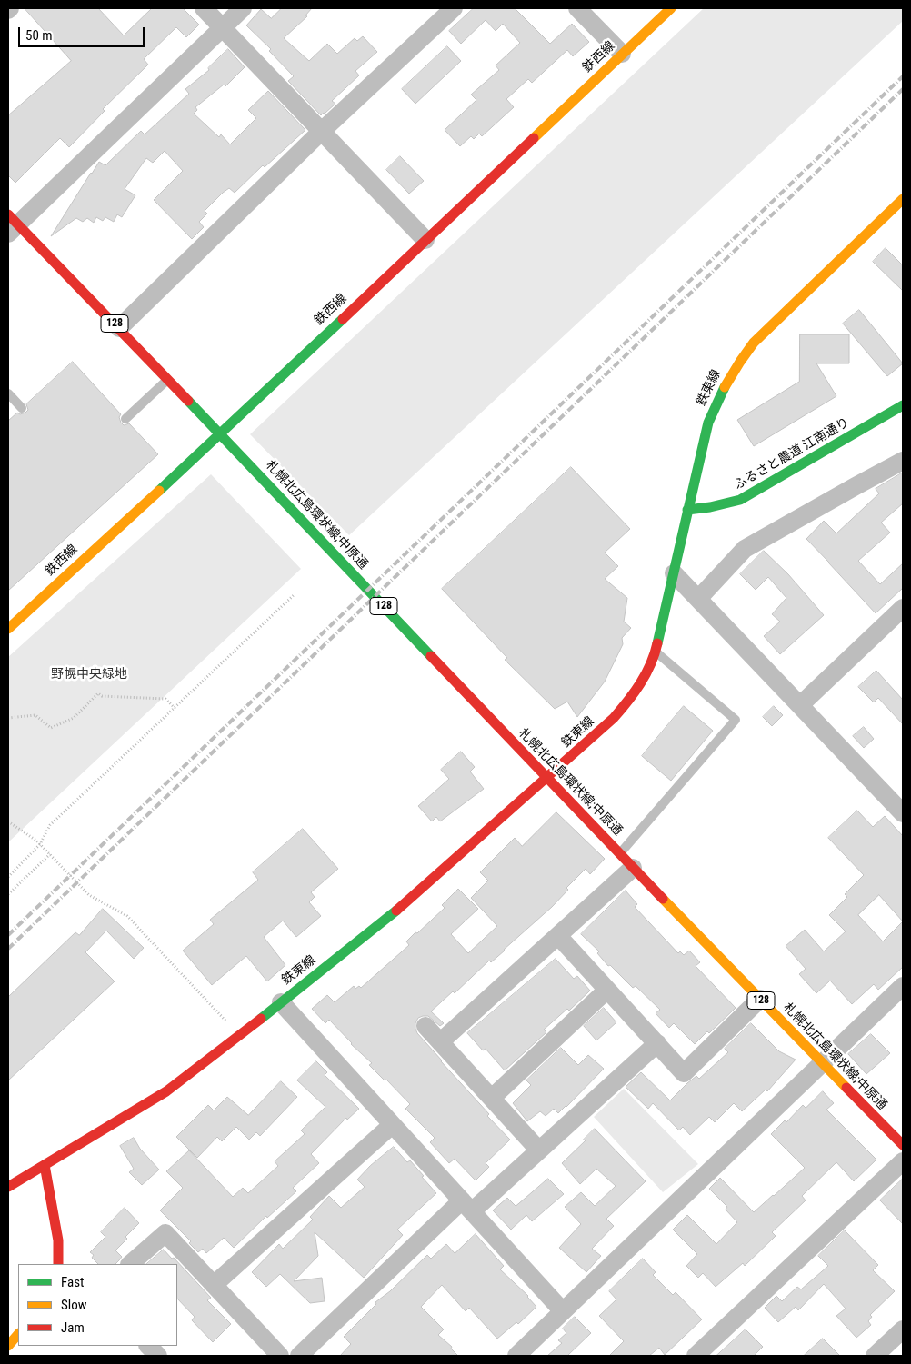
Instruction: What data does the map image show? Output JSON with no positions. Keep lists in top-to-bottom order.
{
  "streets": {
    "street": [
      "鉄西線",
      "128",
      "鉄東線",
      "ふるさと農道 江南通り",
      "札幌北広島環状線;中原通"
    ]
  },
  "crossings": [
    ["鉄西線", "128"],
    ["鉄西線", "札幌北広島環状線;中原通"],
    ["128", "札幌北広島環状線;中原通"],
    ["鉄東線", "ふるさと農道 江南通り"],
    ["鉄東線", "札幌北広島環状線;中原通"]
  ],
  "parks": ["野幌中央緑地"],
  "legend": ["Fast", "Slow", "Jam"],
  "scale_bar": "50 m"
}
